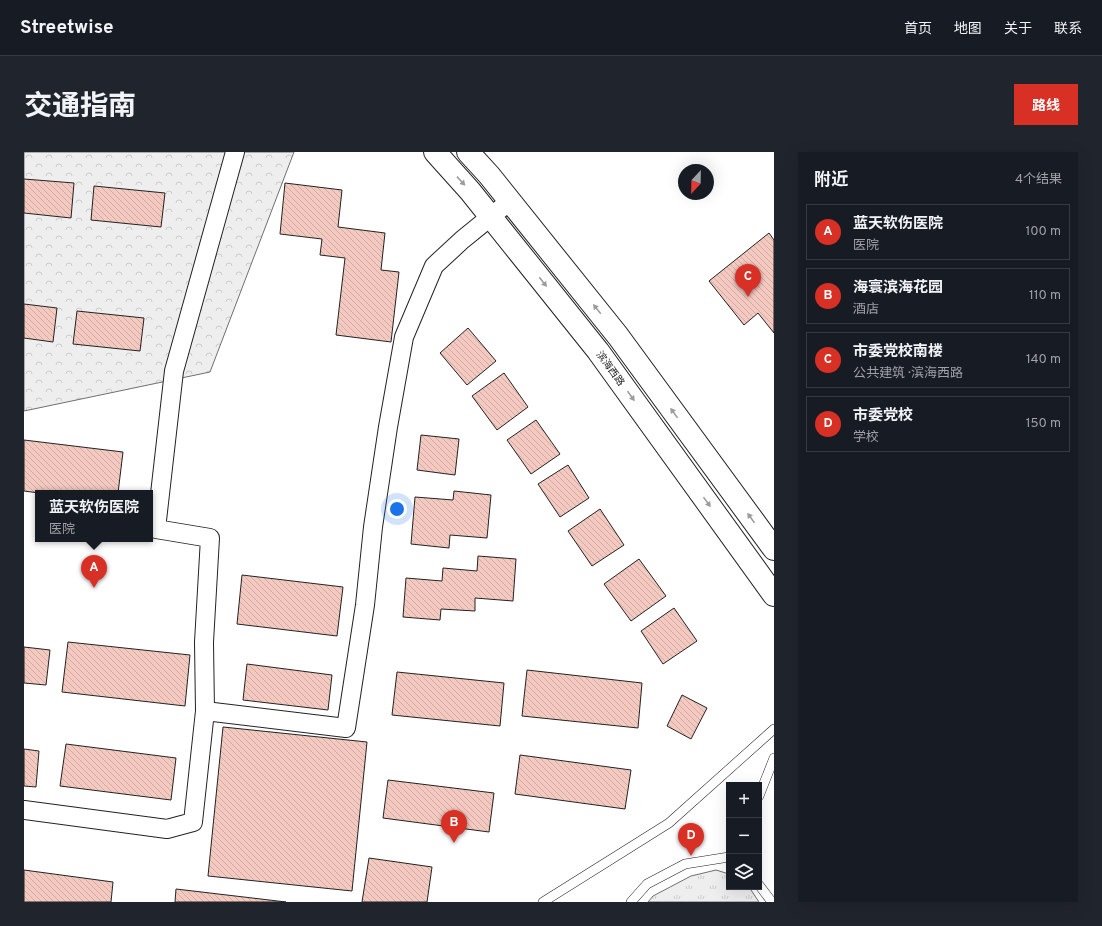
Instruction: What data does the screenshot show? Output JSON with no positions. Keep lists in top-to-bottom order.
{
  "streets": {
    "highway": ["滨海西路"]
  },
  "north": "bottom",
  "page": {
    "header": "Streetwise",
    "nav": [
      "首页",
      "地图",
      "关于",
      "联系"
    ],
    "title": "交通指南",
    "buttons": "路线",
    "heading": ["附近", "4个结果"],
    "list": [
      {
        "mark": "A",
        "name": "蓝天软伤医院",
        "note": "医院",
        "value": "100 m"
      },
      {
        "mark": "B",
        "name": "海寰滨海花园",
        "note": "酒店",
        "value": "110 m"
      },
      {
        "mark": "C",
        "name": "市委党校南楼",
        "note": "公共建筑 · 滨海西路",
        "value": "140 m"
      },
      {
        "mark": "D",
        "name": "市委党校",
        "note": "学校",
        "value": "150 m"
      }
    ],
    "pins": [
      "C",
      "A",
      "B",
      "D"
    ],
    "popup": ["蓝天软伤医院", "医院"],
    "map_buttons": ["+", "−"]
  }
}
